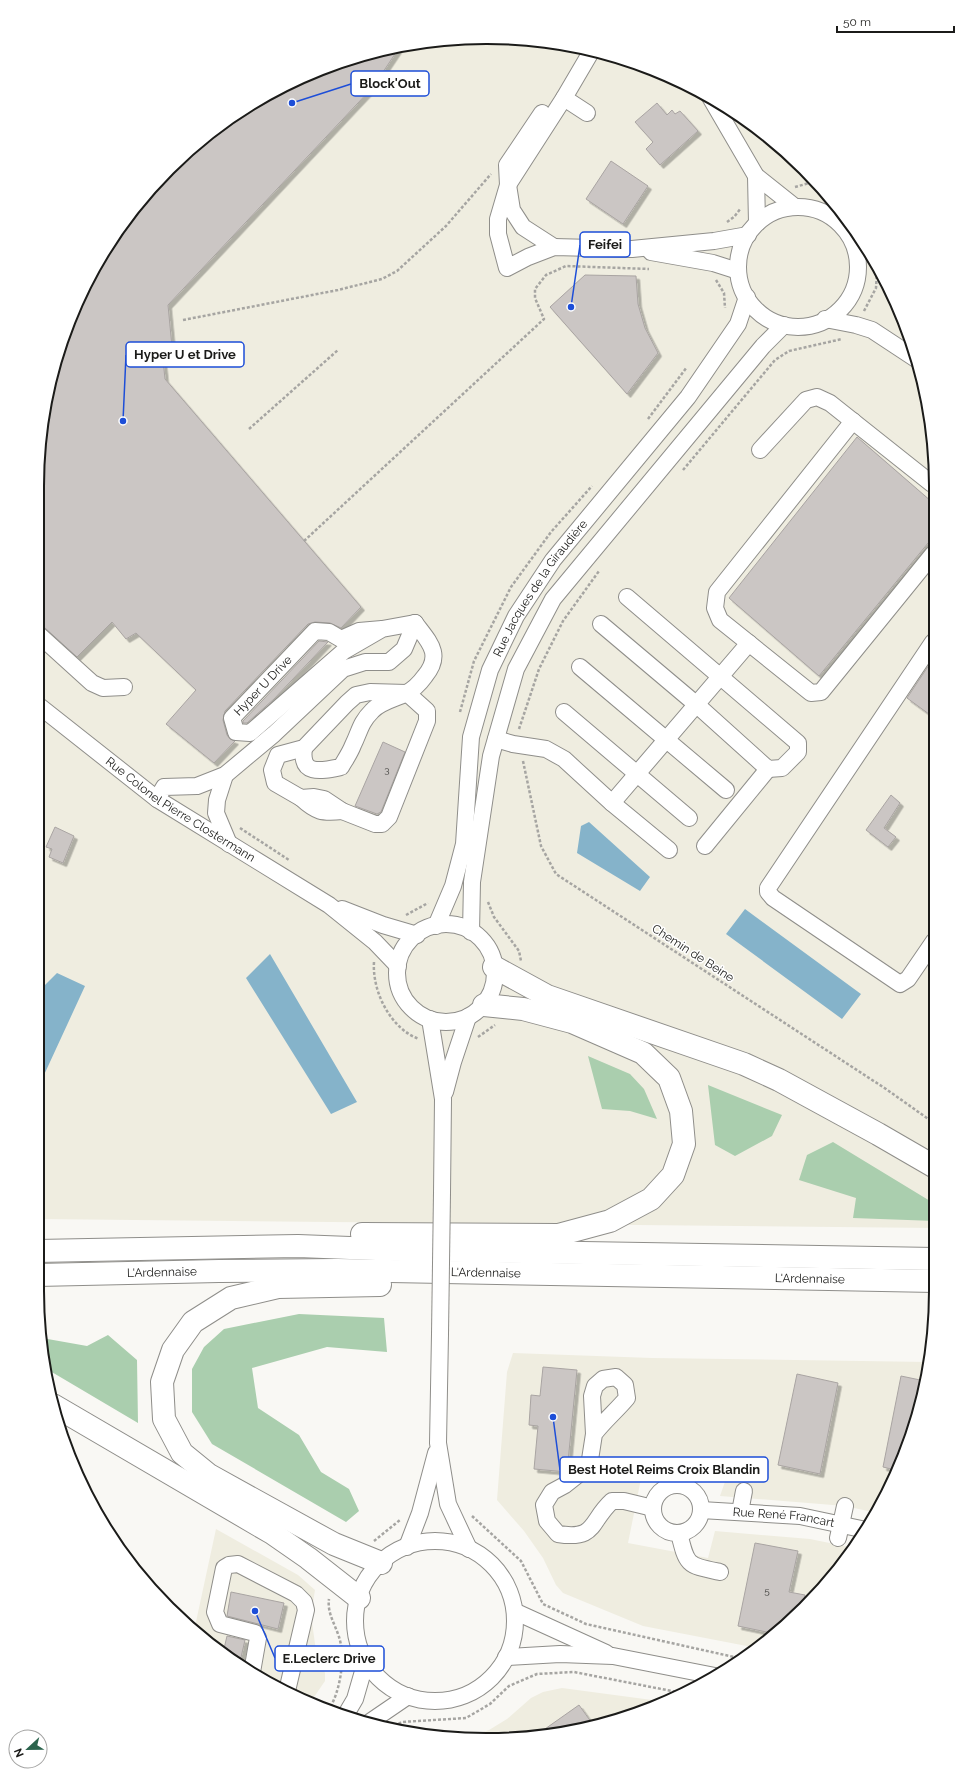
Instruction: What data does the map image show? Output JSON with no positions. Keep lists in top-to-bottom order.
{
  "streets": {
    "highway": ["L'Ardennaise"],
    "street": [
      "Rue Jacques de la Giraudière",
      "Hyper U Drive",
      "Rue Colonel Pierre Clostermann",
      "Rue René Francart"
    ],
    "path": ["Chemin de Beine"]
  },
  "crossings": [
    ["Rue Jacques de la Giraudière", "Rue Colonel Pierre Clostermann"]
  ],
  "places": [
    "Block'Out",
    "Feifei",
    "Hyper U et Drive",
    "Best Hotel Reims Croix Blandin",
    "E.Leclerc Drive"
  ],
  "house_numbers": ["3", "5"],
  "scale_bar": "50 m",
  "north": "left"
}
